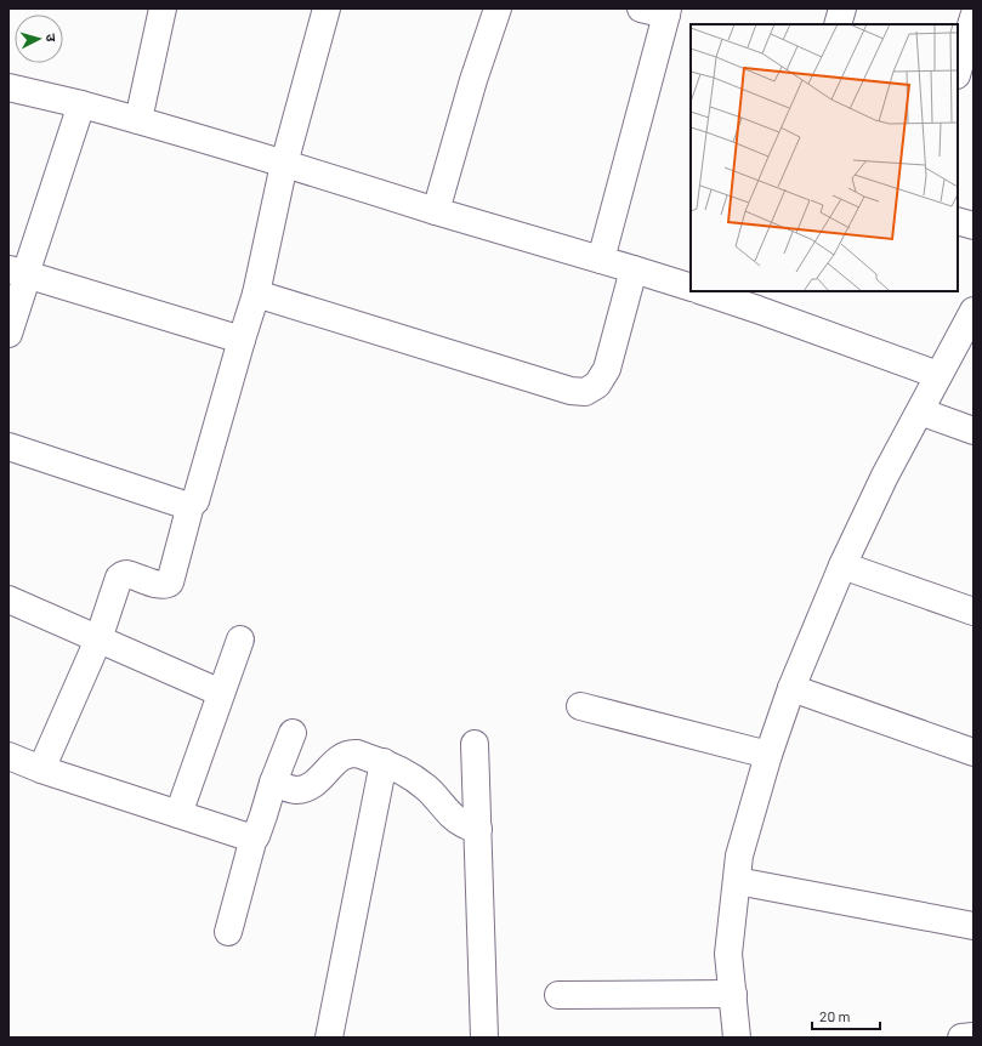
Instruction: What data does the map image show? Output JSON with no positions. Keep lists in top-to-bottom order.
{
  "scale_bar": "20 m",
  "north": "right"
}
